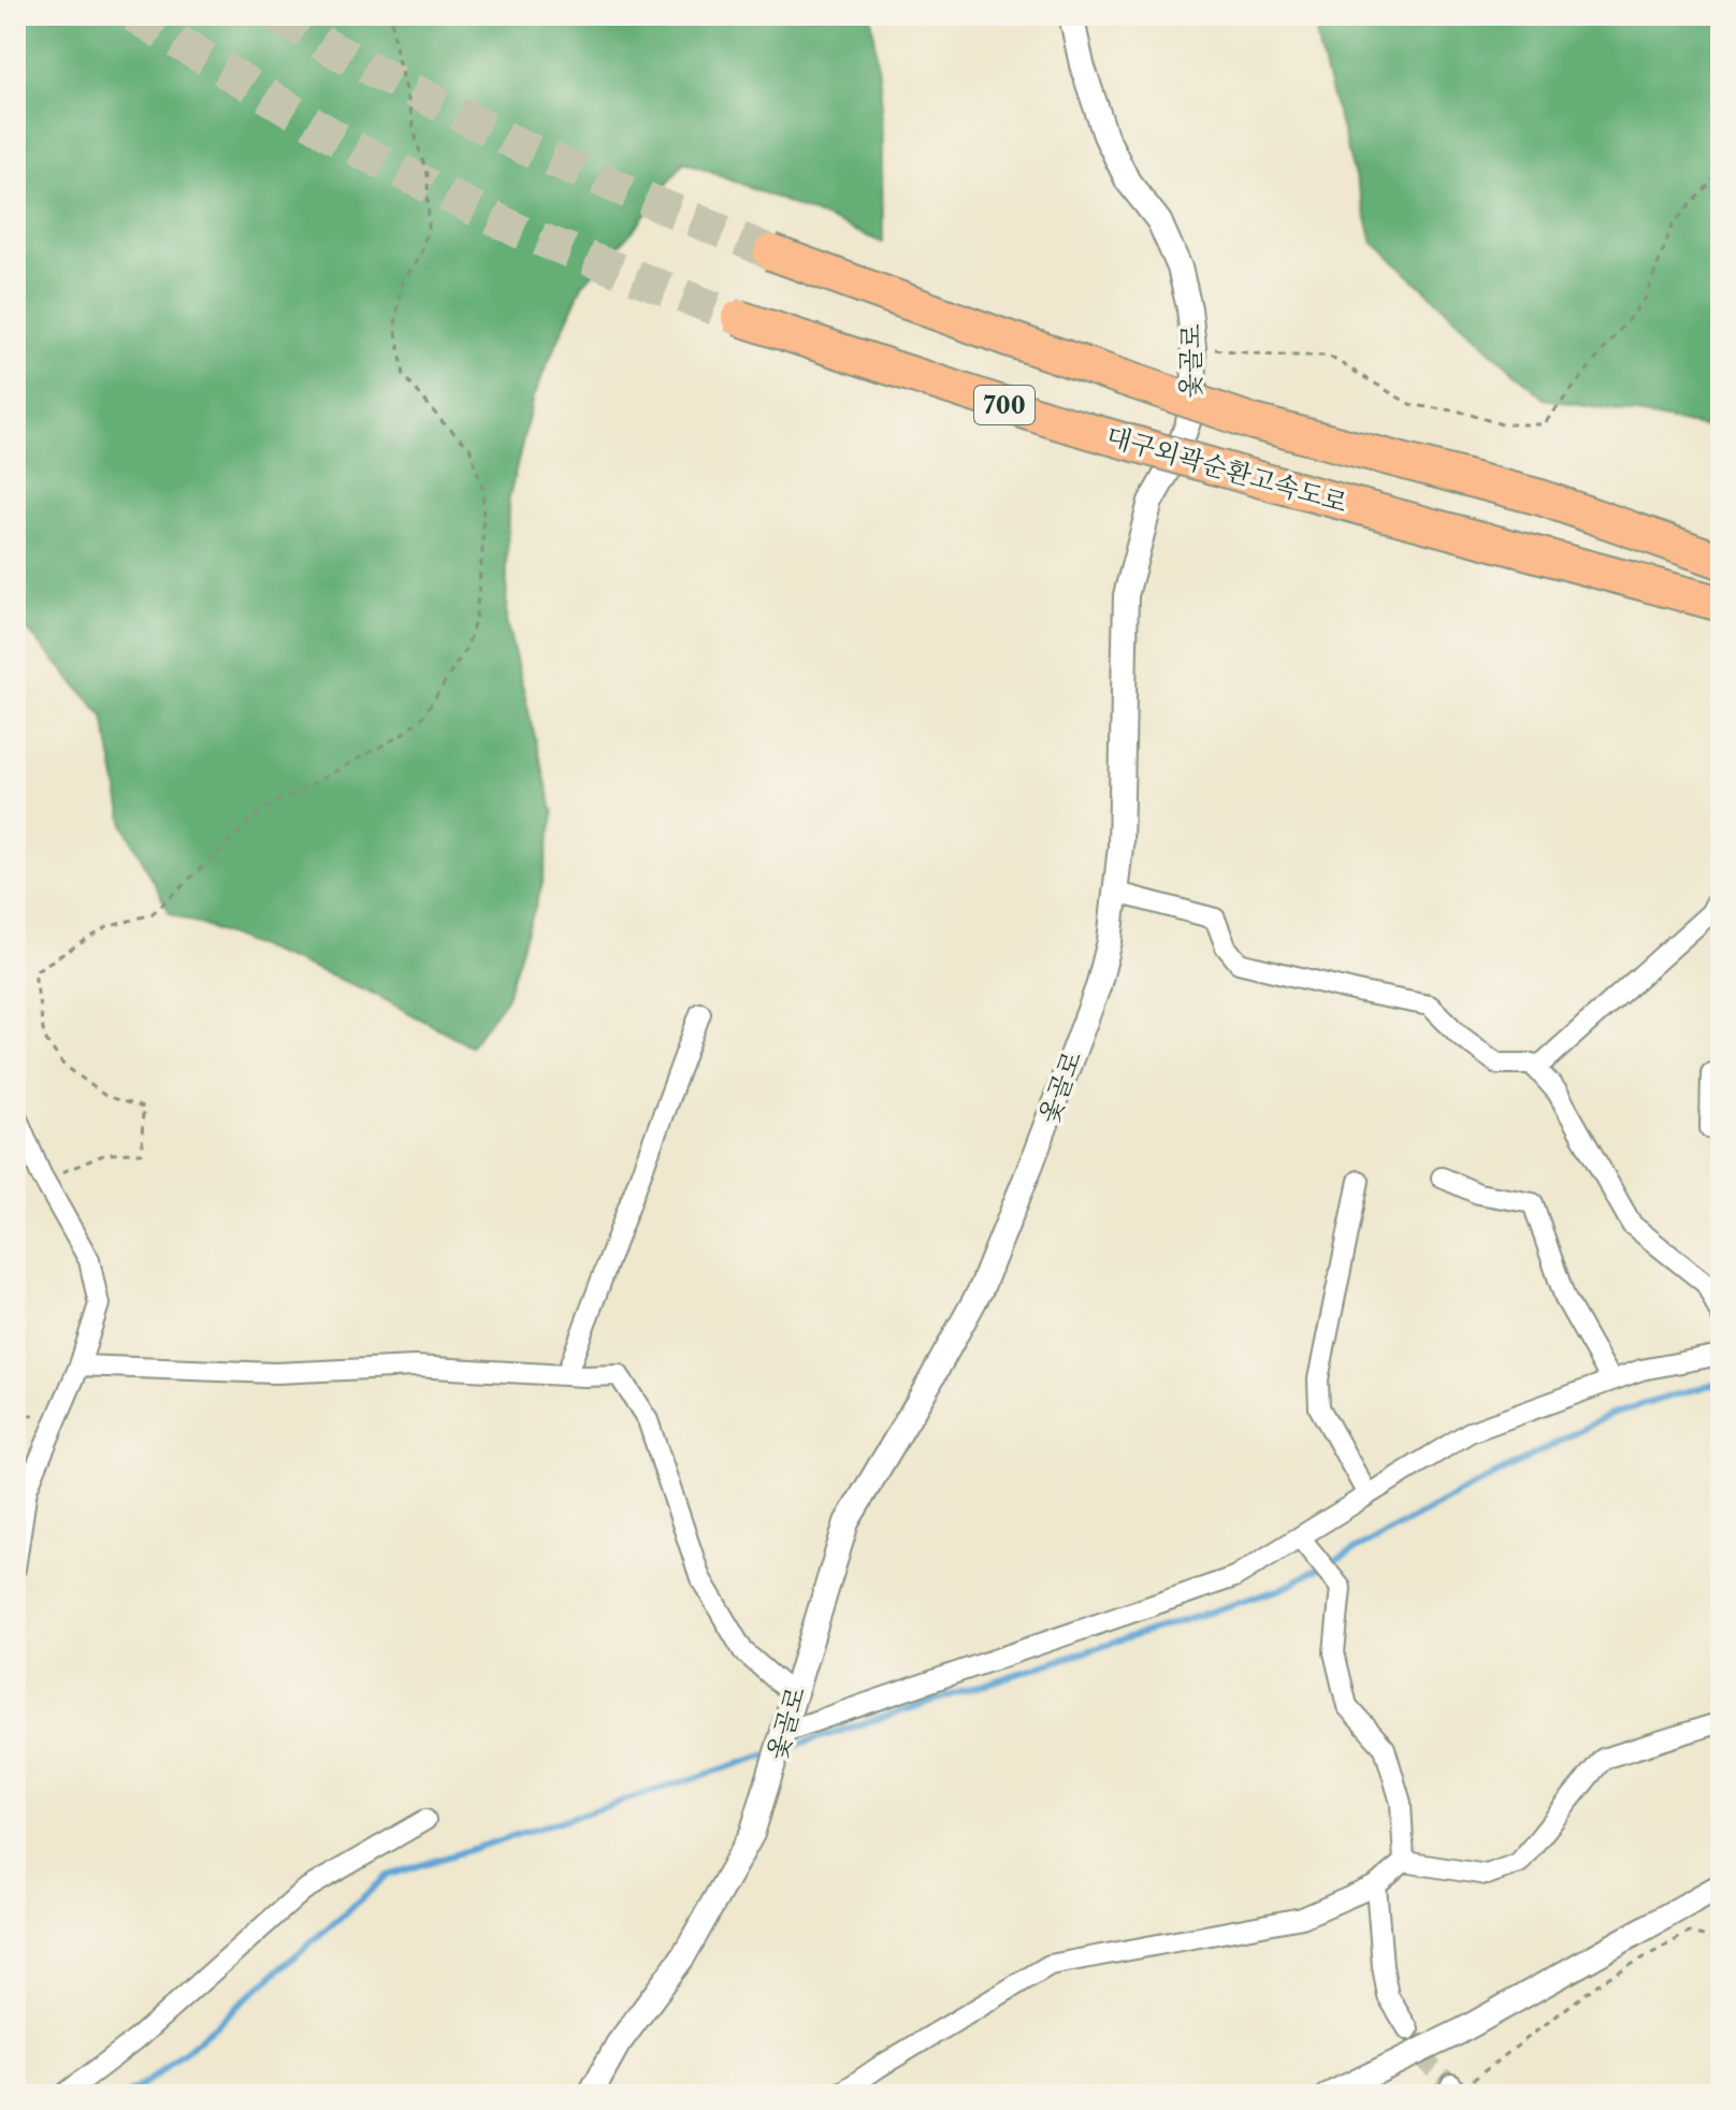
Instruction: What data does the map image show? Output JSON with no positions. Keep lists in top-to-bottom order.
{
  "streets": {
    "highway": ["700", "대구외곽순환고속도로"],
    "street": ["옻골로"]
  }
}
